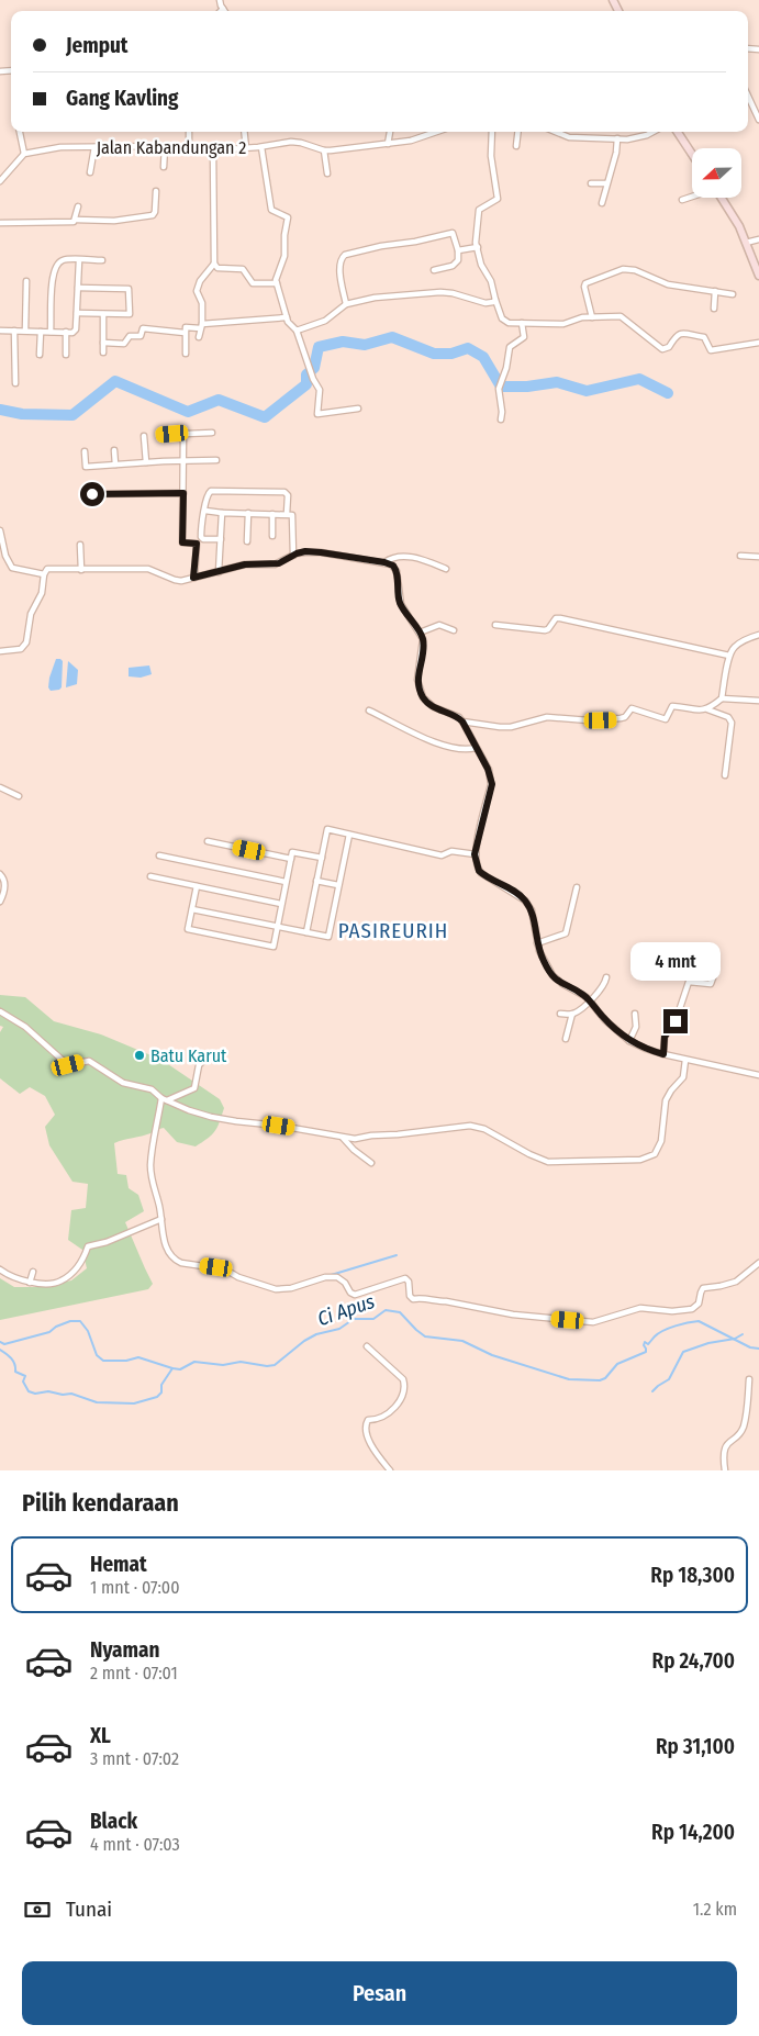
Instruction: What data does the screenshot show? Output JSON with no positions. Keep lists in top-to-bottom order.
{
  "streets": {
    "street": ["Jalan Kabandungan 2"]
  },
  "districts": ["PASIREURIH"],
  "water": ["Ci Apus"],
  "places": ["Batu Karut"],
  "north": "left",
  "page": {
    "banner": ["Jemput", "Gang Kavling"],
    "bubble": "4 mnt",
    "heading": "Pilih kendaraan",
    "list": [
      {
        "name": "Hemat",
        "note": "1 mnt · 07:00",
        "value": "Rp 18,300"
      },
      {
        "name": "Nyaman",
        "note": "2 mnt · 07:01",
        "value": "Rp 24,700"
      },
      {
        "name": "XL",
        "note": "3 mnt · 07:02",
        "value": "Rp 31,100"
      },
      {
        "name": "Black",
        "note": "4 mnt · 07:03",
        "value": "Rp 14,200"
      }
    ],
    "pay": ["Tunai", "1.2 km"],
    "buttons": "Pesan"
  }
}
